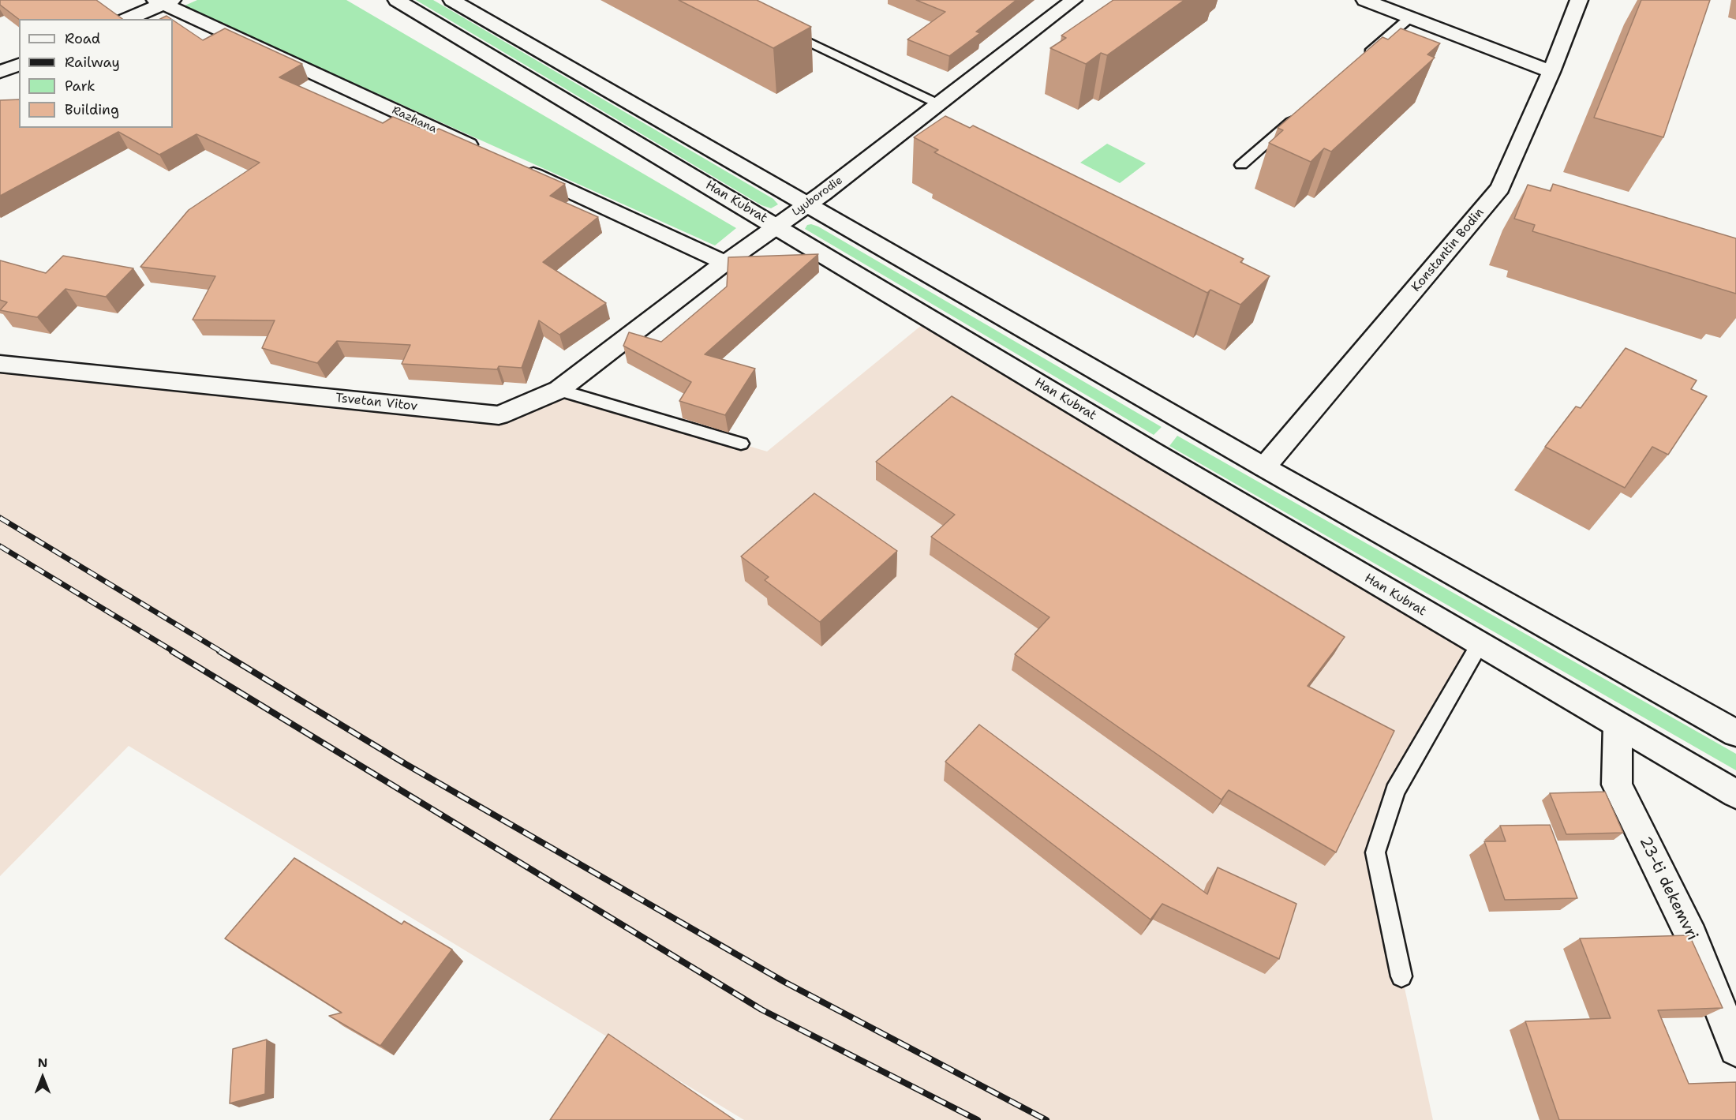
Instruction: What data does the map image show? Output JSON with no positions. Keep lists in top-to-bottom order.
{
  "streets": {
    "street": [
      "Razhana",
      "Lyuborodie",
      "Han Kubrat",
      "Konstantin Bodin",
      "Tsvetan Vitov",
      "23-ti dekemvri"
    ]
  },
  "crossings": [
    ["Lyuborodie", "Han Kubrat"],
    ["Lyuborodie", "Tsvetan Vitov"],
    ["Han Kubrat", "23-ti dekemvri"]
  ],
  "legend": [
    "Road",
    "Railway",
    "Park",
    "Building"
  ],
  "north": "top"
}
